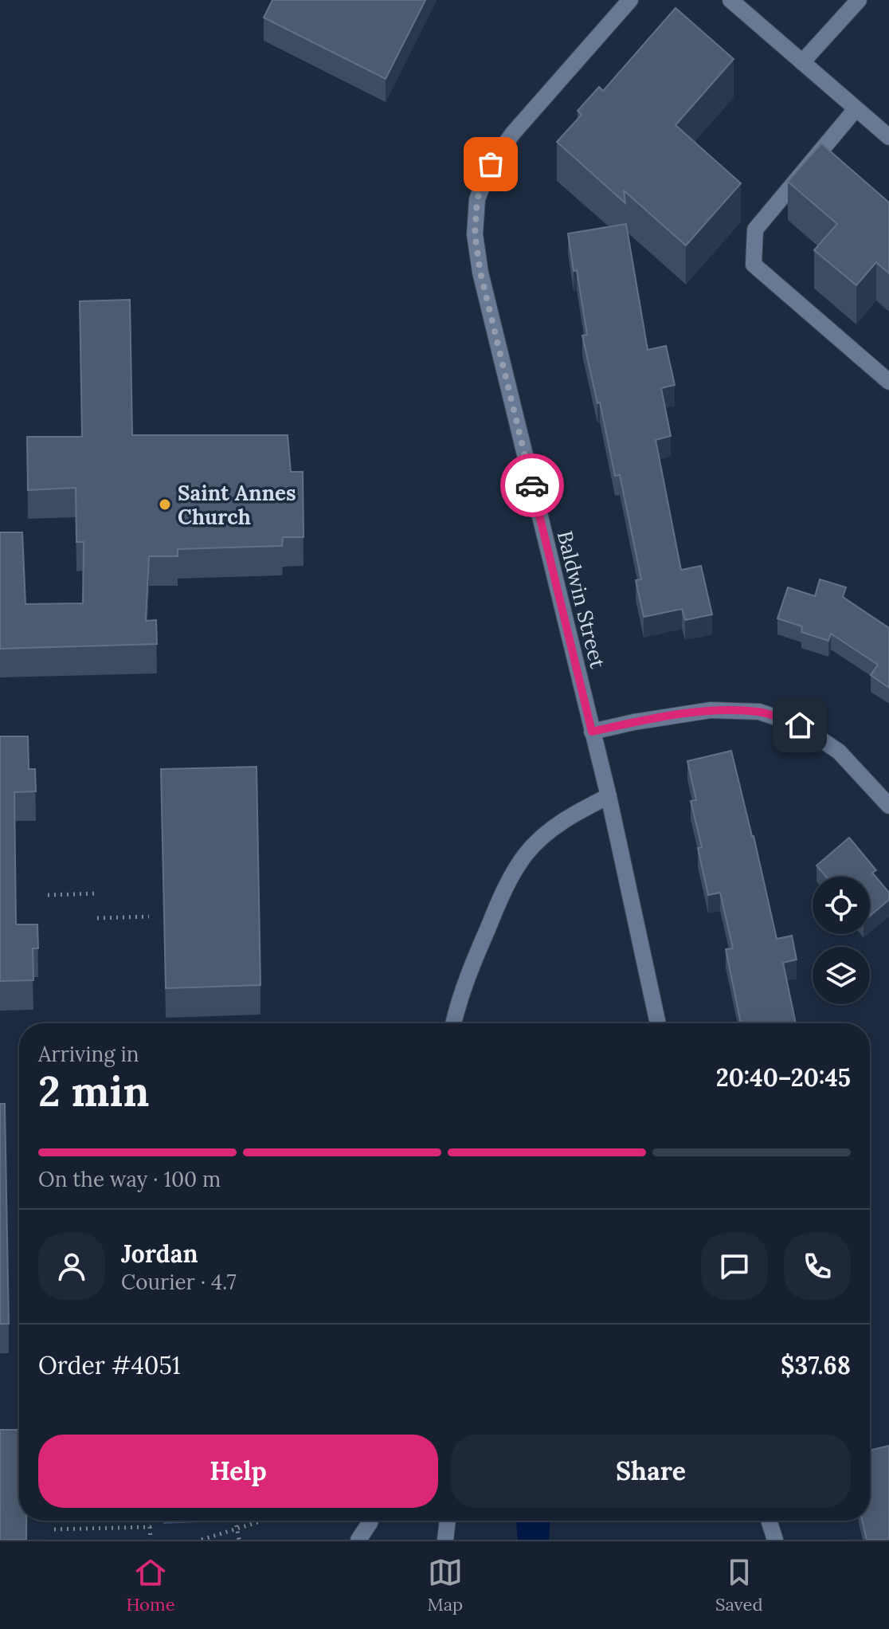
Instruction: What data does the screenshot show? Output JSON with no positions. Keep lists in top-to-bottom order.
{
  "streets": {
    "street": ["Baldwin Street"]
  },
  "places": ["Saint Annes Church"],
  "page": {
    "heading": ["2 min", "Arriving in", "20:40–20:45"],
    "panel": [
      "Jordan",
      "Courier · 4.7",
      "Order #4051",
      "$37.68"
    ],
    "bar": "On the way · 100 m",
    "buttons": ["Help", "Share"],
    "tabs": ["Home", "Map", "Saved"]
  }
}
